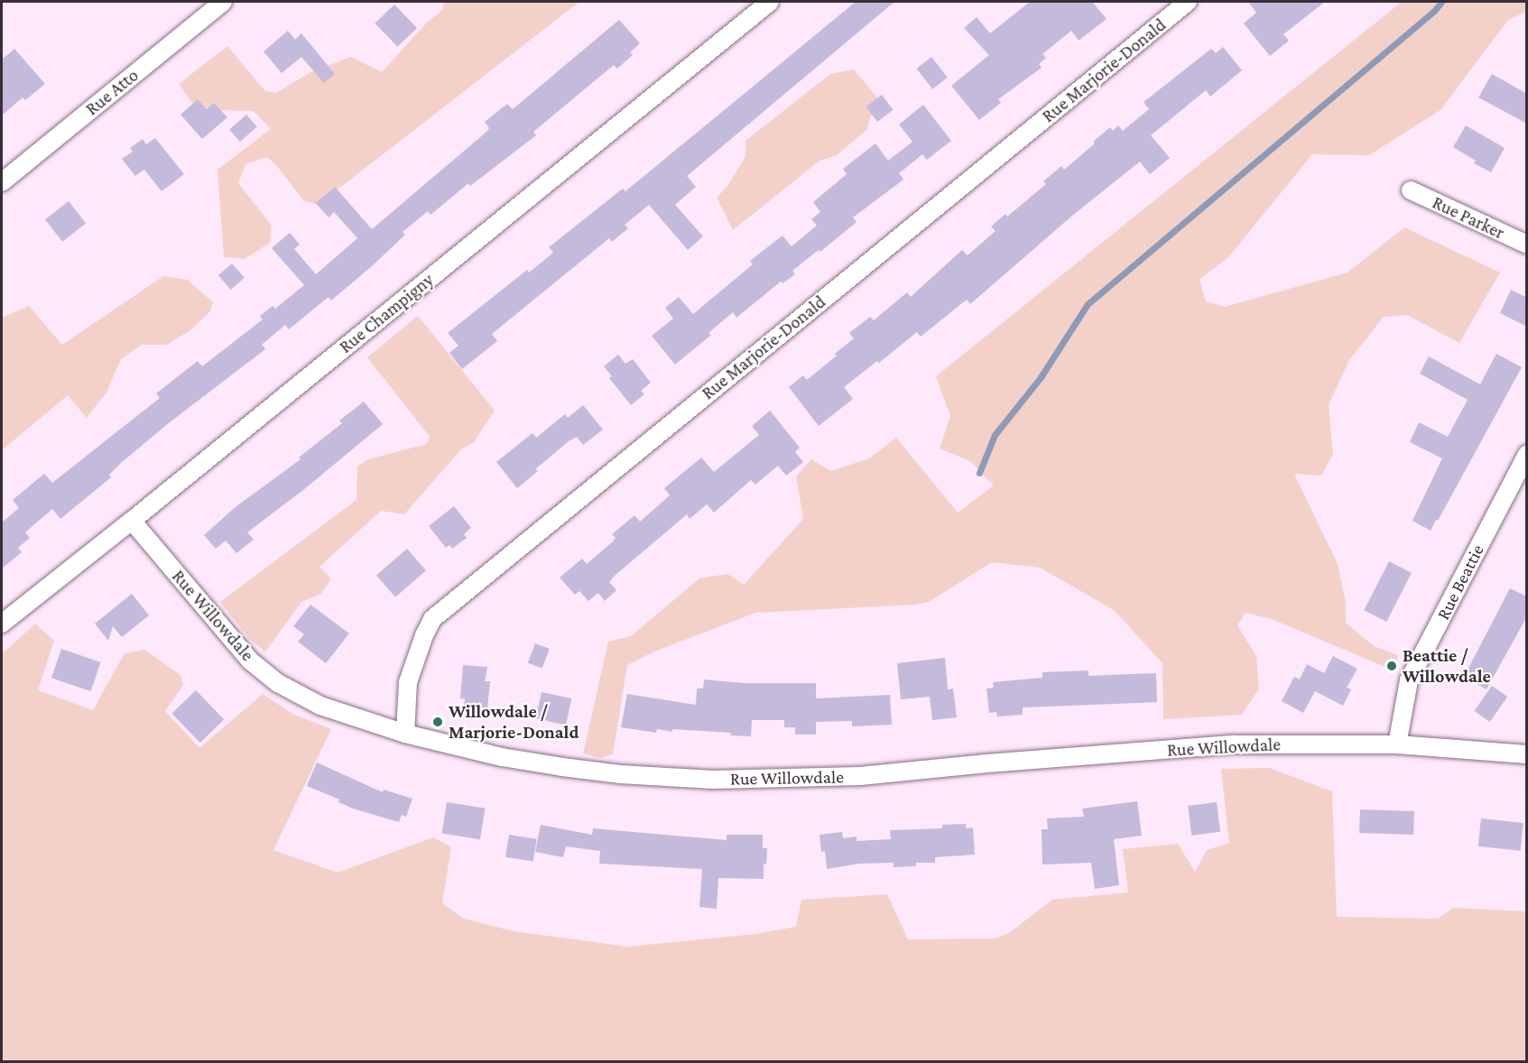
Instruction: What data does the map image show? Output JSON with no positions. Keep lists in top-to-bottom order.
{
  "streets": {
    "street": [
      "Rue Marjorie-Donald",
      "Rue Atto",
      "Rue Parker",
      "Rue Champigny",
      "Rue Beattie",
      "Rue Willowdale"
    ]
  },
  "crossings": [
    ["Rue Marjorie-Donald", "Rue Willowdale"],
    ["Rue Champigny", "Rue Willowdale"],
    ["Rue Beattie", "Rue Willowdale"]
  ],
  "places": ["Beattie / Willowdale", "Willowdale / Marjorie-Donald"]
}
